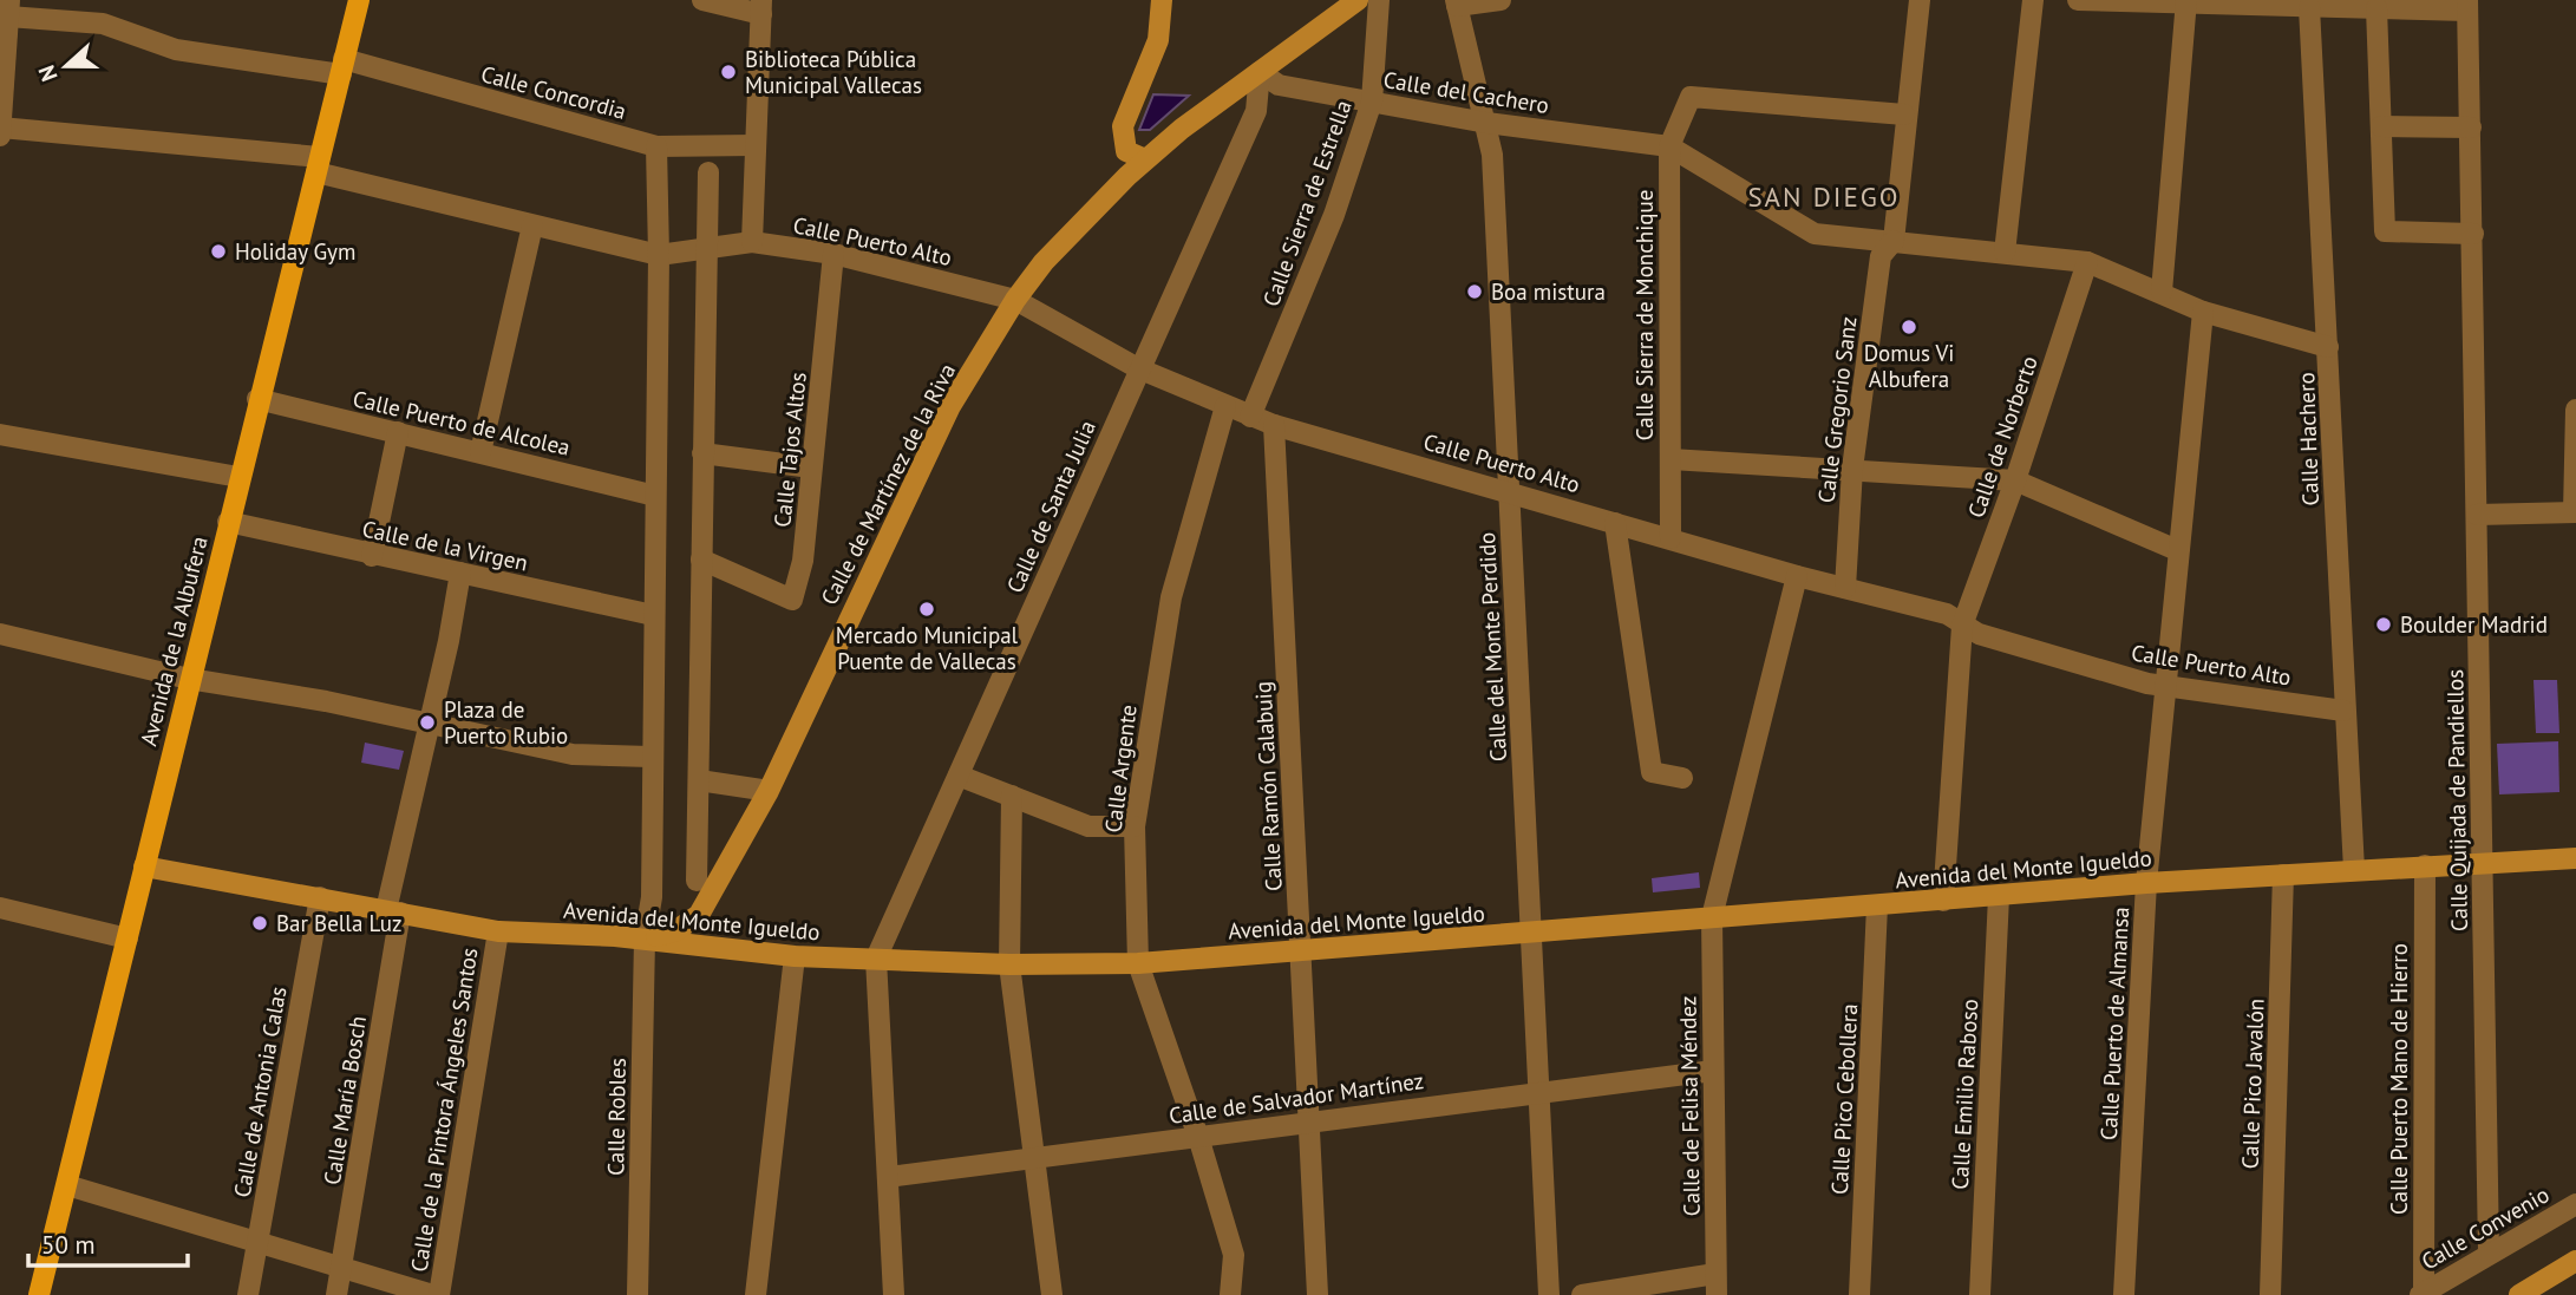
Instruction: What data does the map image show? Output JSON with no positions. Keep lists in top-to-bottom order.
{
  "streets": {
    "main road": ["Avenida de la Albufera"],
    "street": [
      "Calle Concordia",
      "Calle del Cachero",
      "Calle Sierra de Estrella",
      "Calle Puerto Alto",
      "Calle Sierra de Monchique",
      "Calle Gregorio Sanz",
      "Calle Puerto de Alcolea",
      "Calle de Norberto",
      "Calle Hachero",
      "Calle Tajos Altos",
      "Calle de Martínez de la Riva",
      "Calle de Santa Julia",
      "Calle de la Virgen",
      "Calle del Monte Perdido",
      "Calle Argente",
      "Calle Ramón Calabuig",
      "Calle Quijada de Pandiellos",
      "Avenida del Monte Igueldo",
      "Calle Puerto de Almansa",
      "Calle Puerto Mano de Hierro",
      "Calle Pico Javalón",
      "Calle de Antonia Calas",
      "Calle Emilio Raboso",
      "Calle de Salvador Martínez",
      "Calle Pico Cebollera",
      "Calle María Bosch",
      "Calle de Felisa Méndez",
      "Calle de la Pintora Ángeles Santos",
      "Calle Robles",
      "Calle Convenio"
    ]
  },
  "crossings": [
    ["Calle Concordia", "Avenida de la Albufera"],
    ["Calle Concordia", "Calle Robles"],
    ["Calle del Cachero", "Calle Sierra de Estrella"],
    ["Calle del Cachero", "Calle Sierra de Monchique"],
    ["Calle del Cachero", "Calle de Martínez de la Riva"],
    ["Calle del Cachero", "Calle de Santa Julia"],
    ["Calle del Cachero", "Calle del Monte Perdido"],
    ["Calle Sierra de Estrella", "Calle Puerto Alto"],
    ["Calle Puerto Alto", "Calle Sierra de Monchique"],
    ["Calle Puerto Alto", "Calle Gregorio Sanz"],
    ["Calle Puerto Alto", "Calle de Norberto"],
    ["Calle Puerto Alto", "Calle Hachero"],
    ["Calle Puerto Alto", "Calle Tajos Altos"],
    ["Calle Puerto Alto", "Calle de Martínez de la Riva"],
    ["Calle Puerto Alto", "Calle de Santa Julia"],
    ["Calle Puerto Alto", "Avenida de la Albufera"],
    ["Calle Puerto Alto", "Calle del Monte Perdido"],
    ["Calle Puerto Alto", "Calle Argente"],
    ["Calle Puerto Alto", "Calle Ramón Calabuig"],
    ["Calle Puerto Alto", "Calle Puerto de Almansa"],
    ["Calle Puerto Alto", "Calle de Felisa Méndez"],
    ["Calle Puerto Alto", "Calle Robles"],
    ["Calle Puerto de Alcolea", "Avenida de la Albufera"],
    ["Calle Puerto de Alcolea", "Calle Robles"],
    ["Calle de Norberto", "Avenida del Monte Igueldo"],
    ["Calle Hachero", "Avenida del Monte Igueldo"],
    ["Calle de Martínez de la Riva", "Calle de Santa Julia"],
    ["Calle de Martínez de la Riva", "Avenida del Monte Igueldo"],
    ["Calle de Martínez de la Riva", "Calle Robles"],
    ["Calle de Santa Julia", "Avenida del Monte Igueldo"],
    ["Calle de la Virgen", "Avenida de la Albufera"],
    ["Calle de la Virgen", "Calle Robles"],
    ["Avenida de la Albufera", "Avenida del Monte Igueldo"],
    ["Calle del Monte Perdido", "Avenida del Monte Igueldo"],
    ["Calle del Monte Perdido", "Calle de Salvador Martínez"],
    ["Calle Argente", "Avenida del Monte Igueldo"],
    ["Calle Argente", "Calle de Salvador Martínez"],
    ["Calle Ramón Calabuig", "Avenida del Monte Igueldo"],
    ["Calle Ramón Calabuig", "Calle de Salvador Martínez"],
    ["Calle Quijada de Pandiellos", "Avenida del Monte Igueldo"],
    ["Calle Quijada de Pandiellos", "Calle Convenio"],
    ["Avenida del Monte Igueldo", "Calle Puerto de Almansa"],
    ["Avenida del Monte Igueldo", "Calle Puerto Mano de Hierro"],
    ["Avenida del Monte Igueldo", "Calle Pico Javalón"],
    ["Avenida del Monte Igueldo", "Calle de Antonia Calas"],
    ["Avenida del Monte Igueldo", "Calle Emilio Raboso"],
    ["Avenida del Monte Igueldo", "Calle Pico Cebollera"],
    ["Avenida del Monte Igueldo", "Calle María Bosch"],
    ["Avenida del Monte Igueldo", "Calle de Felisa Méndez"],
    ["Avenida del Monte Igueldo", "Calle de la Pintora Ángeles Santos"],
    ["Avenida del Monte Igueldo", "Calle Robles"],
    ["Calle Puerto Mano de Hierro", "Calle Convenio"],
    ["Calle de Salvador Martínez", "Calle de Felisa Méndez"]
  ],
  "districts": ["SAN DIEGO"],
  "places": [
    "Biblioteca Pública Municipal Vallecas",
    "Holiday Gym",
    "Boa mistura",
    "Domus Vi Albufera",
    "Mercado Municipal Puente de Vallecas",
    "Boulder Madrid",
    "Plaza de Puerto Rubio",
    "Bar Bella Luz"
  ],
  "scale_bar": "50 m",
  "north": "left"
}
